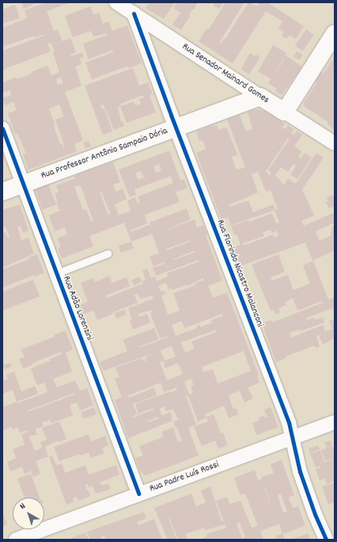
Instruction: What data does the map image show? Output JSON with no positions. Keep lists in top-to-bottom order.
{
  "streets": {
    "street": [
      "Rua Senador Mainard Gomes",
      "Rua Professor Antônio Sampaio Dória",
      "Rua Florindo Nicastro Malanconi",
      "Rua Adão Lorenzini",
      "Rua Padre Luís Rossi"
    ]
  },
  "crossings": [
    ["Rua Senador Mainard Gomes", "Rua Professor Antônio Sampaio Dória"],
    ["Rua Senador Mainard Gomes", "Rua Florindo Nicastro Malanconi"],
    ["Rua Professor Antônio Sampaio Dória", "Rua Florindo Nicastro Malanconi"],
    ["Rua Professor Antônio Sampaio Dória", "Rua Adão Lorenzini"],
    ["Rua Florindo Nicastro Malanconi", "Rua Padre Luís Rossi"],
    ["Rua Adão Lorenzini", "Rua Padre Luís Rossi"]
  ],
  "north": "top left"
}
